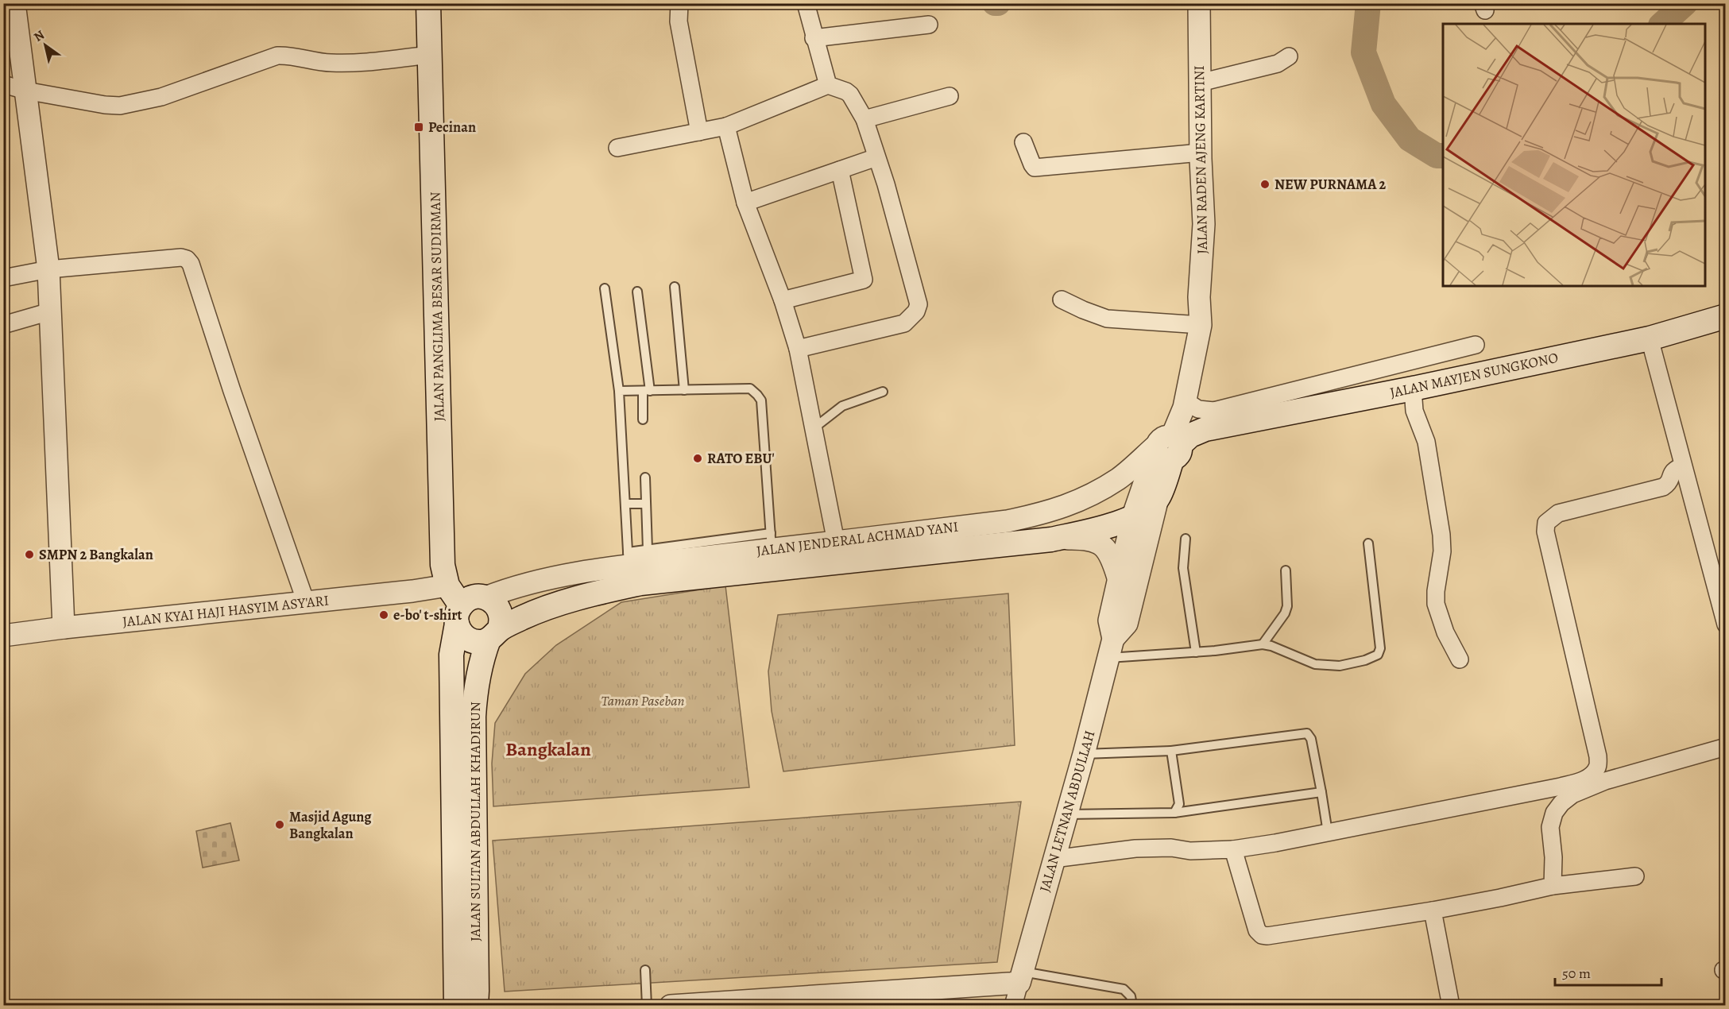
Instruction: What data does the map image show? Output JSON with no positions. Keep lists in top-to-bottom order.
{
  "streets": {
    "main road": [
      "JALAN PANGLIMA BESAR SUDIRMAN",
      "JALAN MAYJEN SUNGKONO",
      "JALAN JENDERAL ACHMAD YANI",
      "JALAN SULTAN ABDULLAH KHADIRUN"
    ],
    "street": ["JALAN RADEN AJENG KARTINI", "JALAN KYAI HAJI HASYIM ASY'ARI", "JALAN LETNAN ABDULLAH"]
  },
  "crossings": [
    ["JALAN RADEN AJENG KARTINI", "JALAN MAYJEN SUNGKONO"],
    ["JALAN RADEN AJENG KARTINI", "JALAN JENDERAL ACHMAD YANI"],
    ["JALAN RADEN AJENG KARTINI", "JALAN LETNAN ABDULLAH"],
    ["JALAN PANGLIMA BESAR SUDIRMAN", "JALAN JENDERAL ACHMAD YANI"],
    ["JALAN PANGLIMA BESAR SUDIRMAN", "JALAN KYAI HAJI HASYIM ASY'ARI"],
    ["JALAN PANGLIMA BESAR SUDIRMAN", "JALAN SULTAN ABDULLAH KHADIRUN"],
    ["JALAN MAYJEN SUNGKONO", "JALAN JENDERAL ACHMAD YANI"],
    ["JALAN MAYJEN SUNGKONO", "JALAN LETNAN ABDULLAH"],
    ["JALAN JENDERAL ACHMAD YANI", "JALAN LETNAN ABDULLAH"],
    ["JALAN JENDERAL ACHMAD YANI", "JALAN SULTAN ABDULLAH KHADIRUN"]
  ],
  "districts": ["Bangkalan"],
  "parks": ["Taman Paseban"],
  "places": {
    "transit": ["Pecinan"],
    "other": [
      "NEW PURNAMA 2",
      "RATO EBU'",
      "SMPN 2 Bangkalan",
      "e-bo' t-shirt",
      "Masjid Agung Bangkalan"
    ]
  },
  "scale_bar": "50 m",
  "north": "top left"
}
